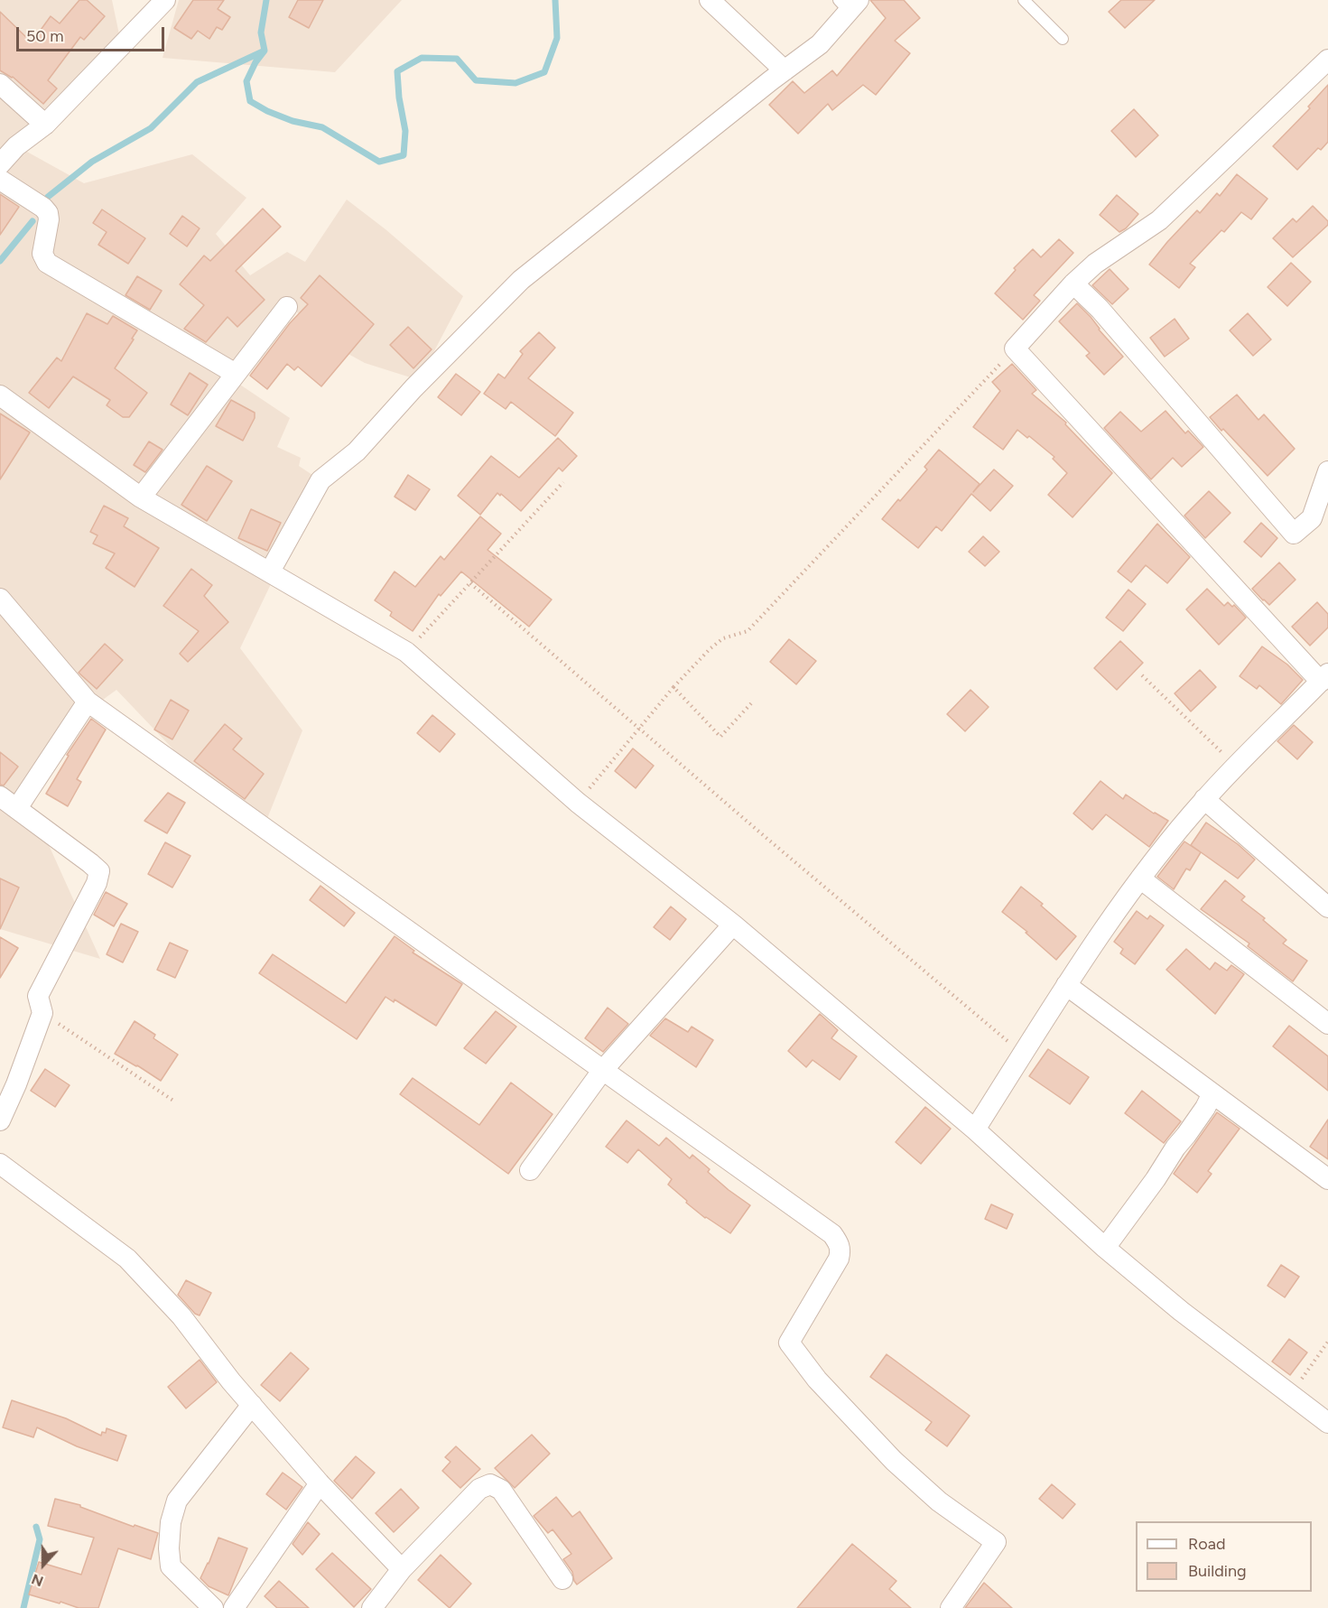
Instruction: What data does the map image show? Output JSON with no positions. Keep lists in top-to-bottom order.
{
  "legend": ["Road", "Building"],
  "scale_bar": "50 m",
  "north": "bottom"
}
